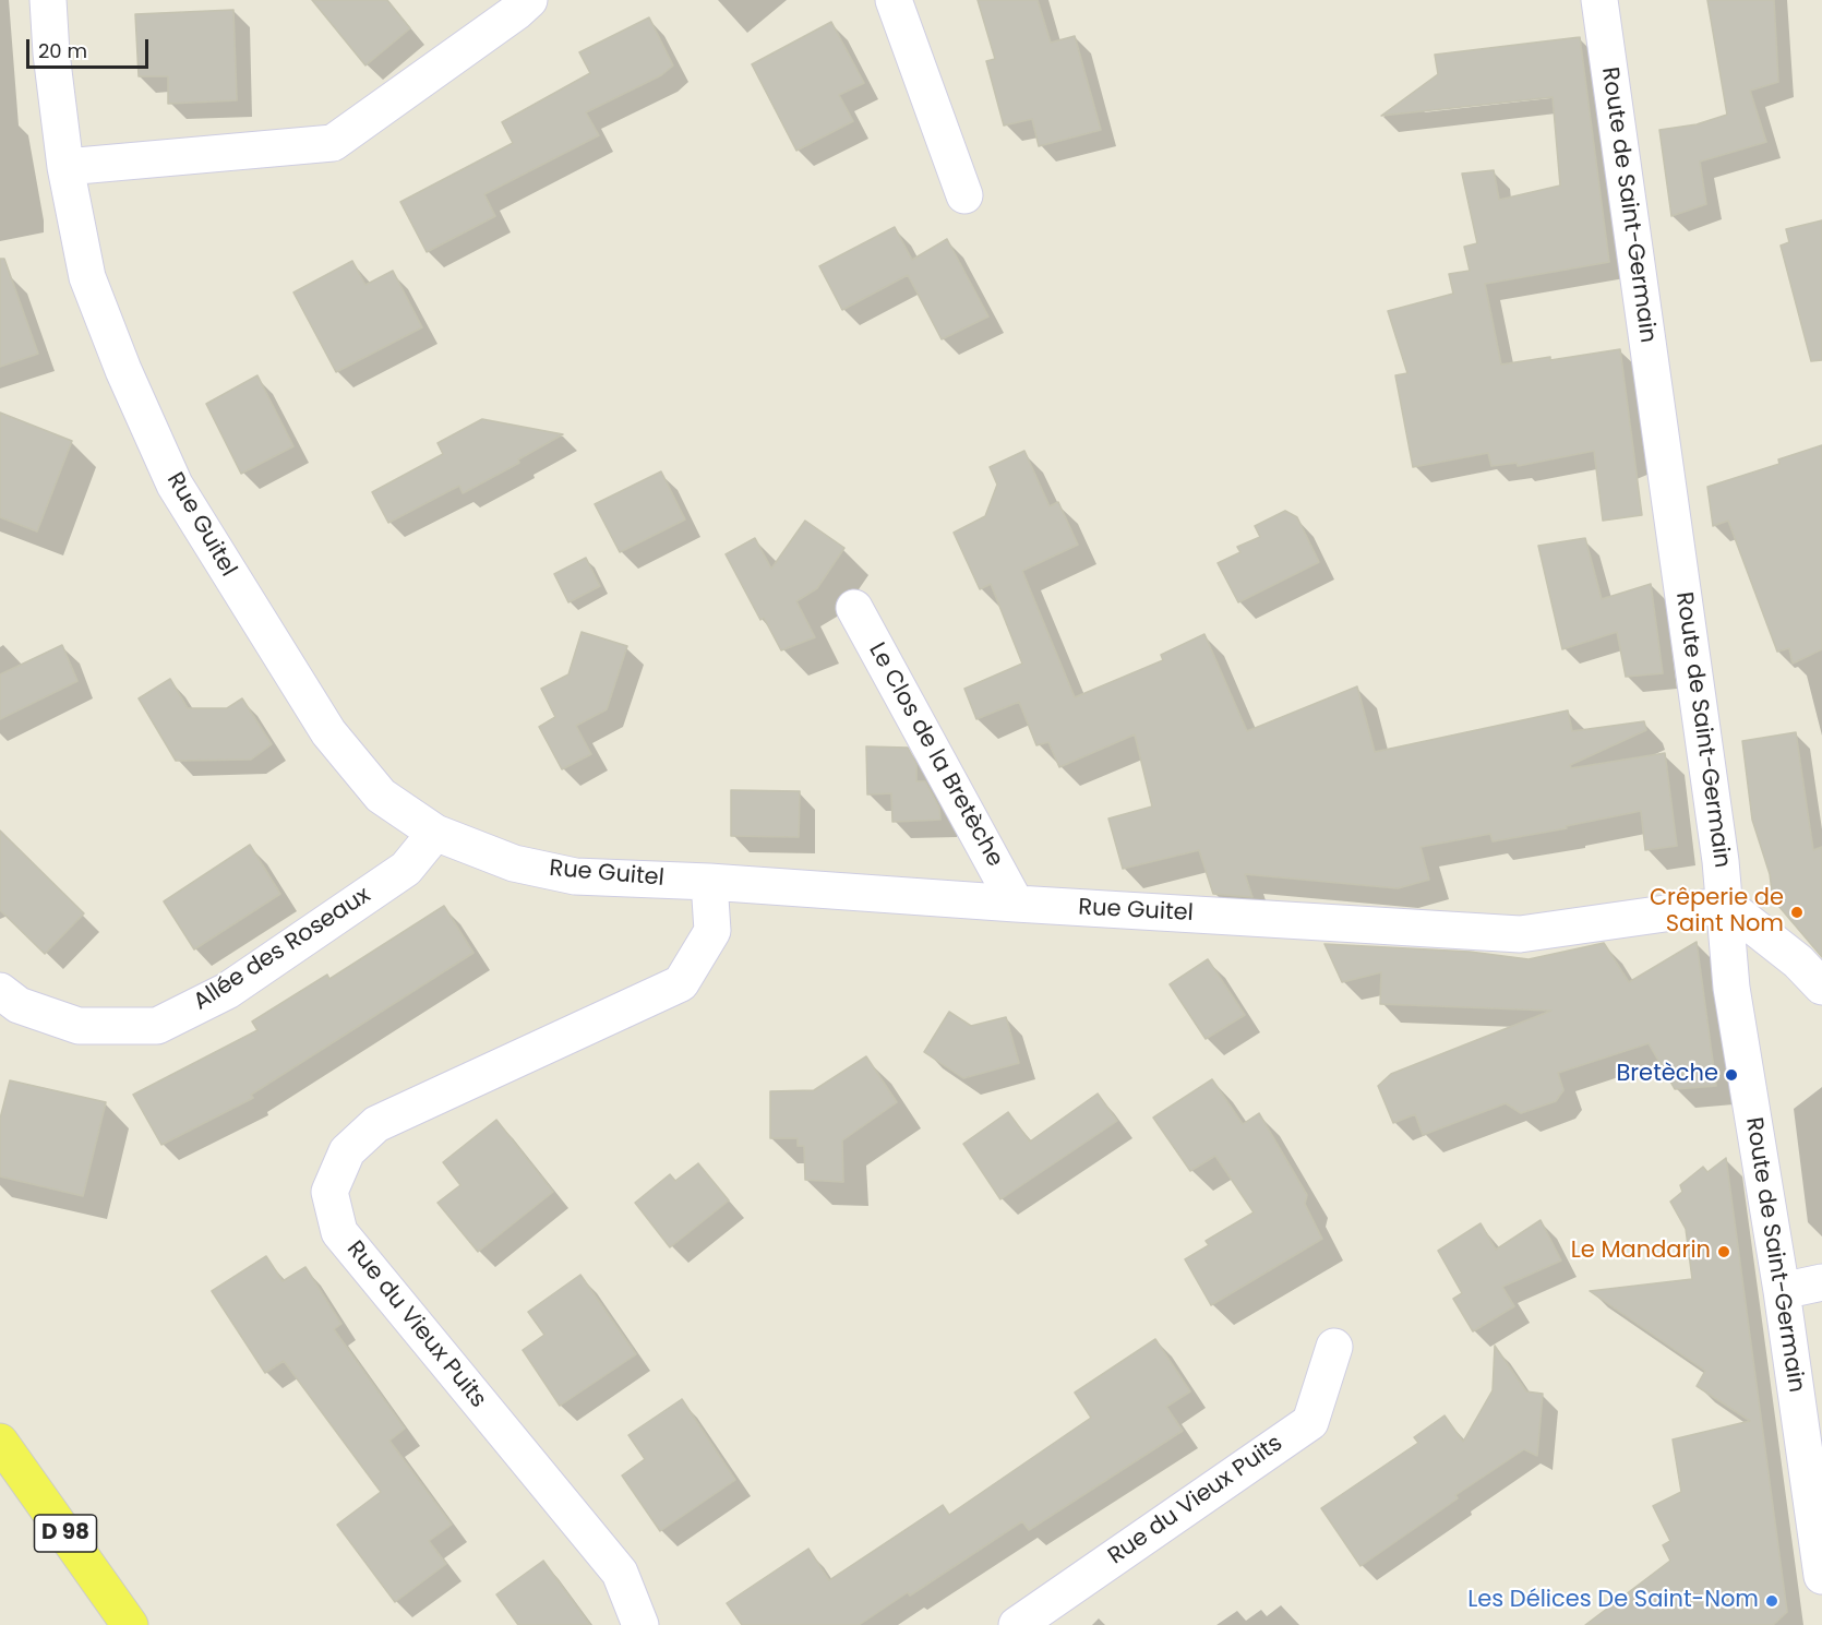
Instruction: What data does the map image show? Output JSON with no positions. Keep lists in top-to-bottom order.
{
  "streets": {
    "main road": ["D 98"],
    "street": [
      "Route de Saint-Germain",
      "Rue Guitel",
      "Le Clos de la Bretèche",
      "Allée des Roseaux",
      "Rue du Vieux Puits"
    ]
  },
  "crossings": [
    ["Route de Saint-Germain", "Rue Guitel"],
    ["Rue Guitel", "Le Clos de la Bretèche"],
    ["Rue Guitel", "Allée des Roseaux"],
    ["Rue Guitel", "Rue du Vieux Puits"]
  ],
  "places": [
    "Crêperie de Saint Nom",
    "Bretèche",
    "Le Mandarin",
    "Les Délices De Saint-Nom"
  ],
  "scale_bar": "20 m"
}
